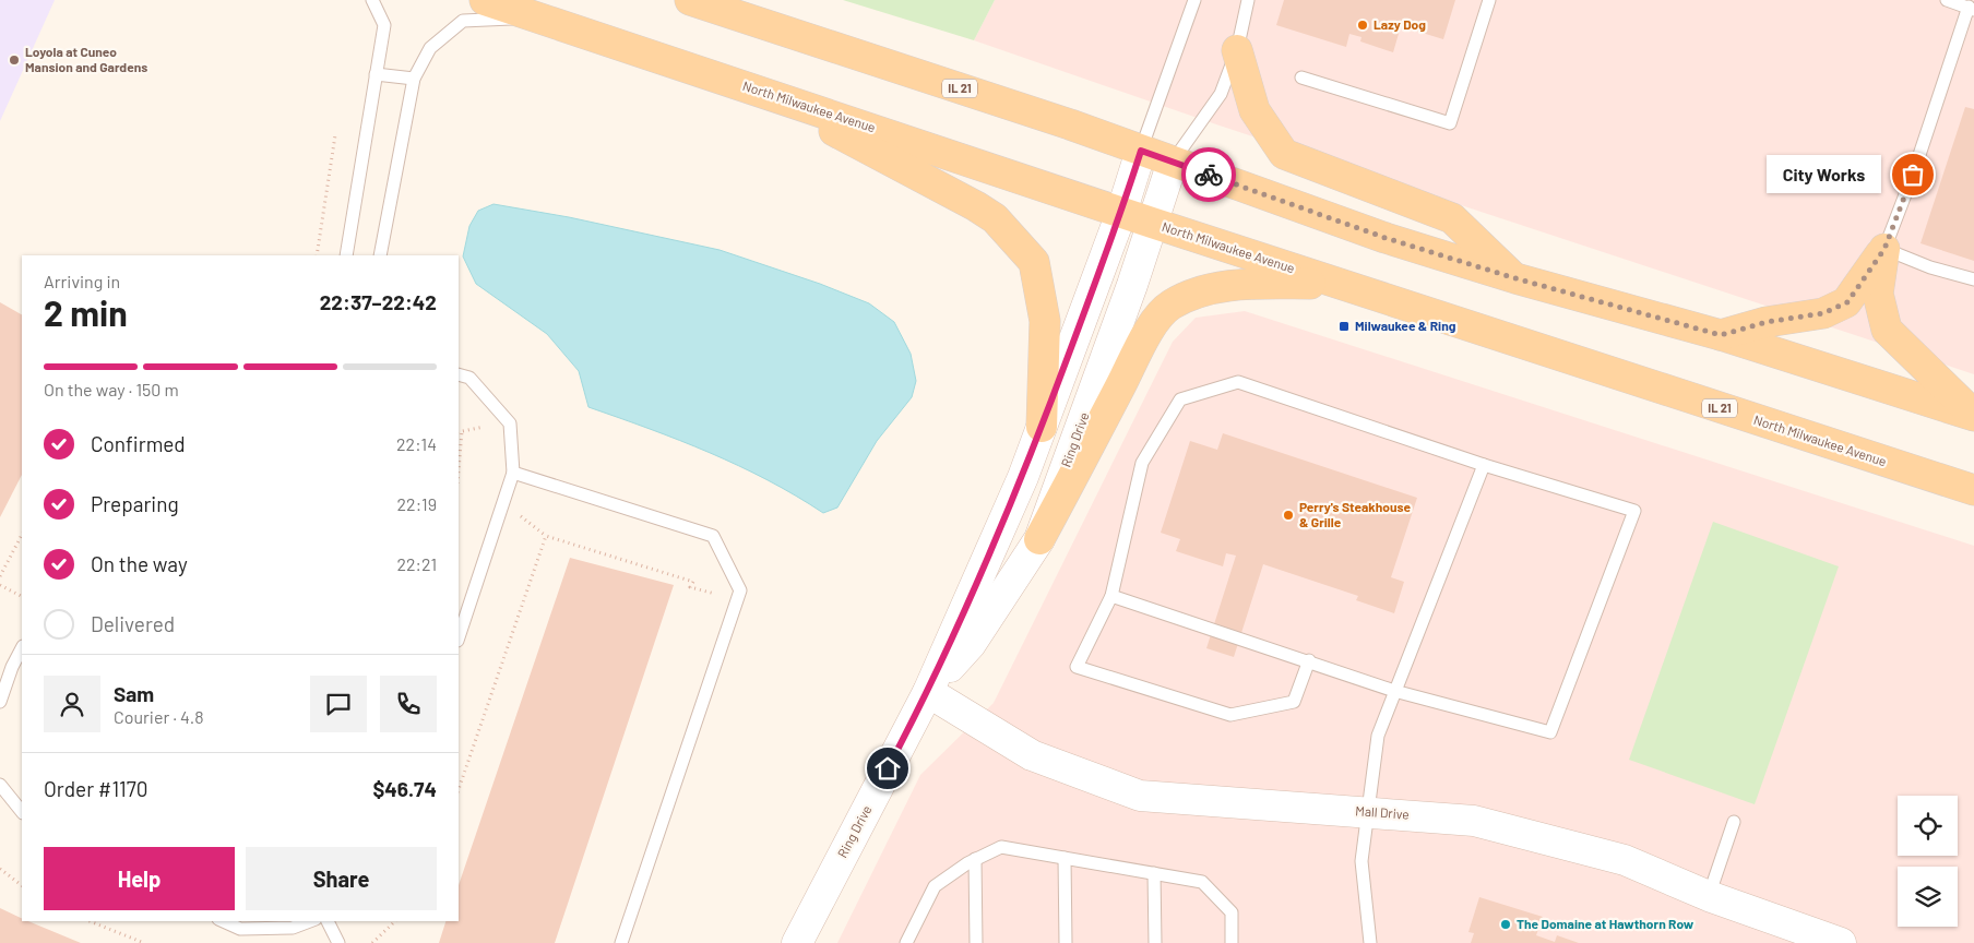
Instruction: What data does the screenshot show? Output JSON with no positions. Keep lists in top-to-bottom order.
{
  "streets": {
    "main road": ["IL 21", "North Milwaukee Avenue"],
    "street": ["Ring Drive", "Mall Drive"]
  },
  "crossings": [
    ["IL 21", "Ring Drive"],
    ["North Milwaukee Avenue", "Ring Drive"],
    ["Ring Drive", "Mall Drive"]
  ],
  "places": {
    "other": [
      "Lazy Dog",
      "Loyola at Cuneo Mansion and Gardens",
      "City Works",
      "Perry's Steakhouse & Grille",
      "The Domaine at Hawthorn Row"
    ],
    "transit": ["Milwaukee & Ring"]
  },
  "page": {
    "bubble": "City Works",
    "heading": ["2 min", "Arriving in", "22:37–22:42"],
    "panel": [
      "Sam",
      "Courier · 4.8",
      "Order #1170",
      "$46.74"
    ],
    "bar": "On the way · 150 m",
    "list": [
      ["Confirmed", "22:14"],
      ["Preparing", "22:19"],
      ["On the way", "22:21"],
      "Delivered"
    ],
    "buttons": ["Help", "Share"]
  }
}
